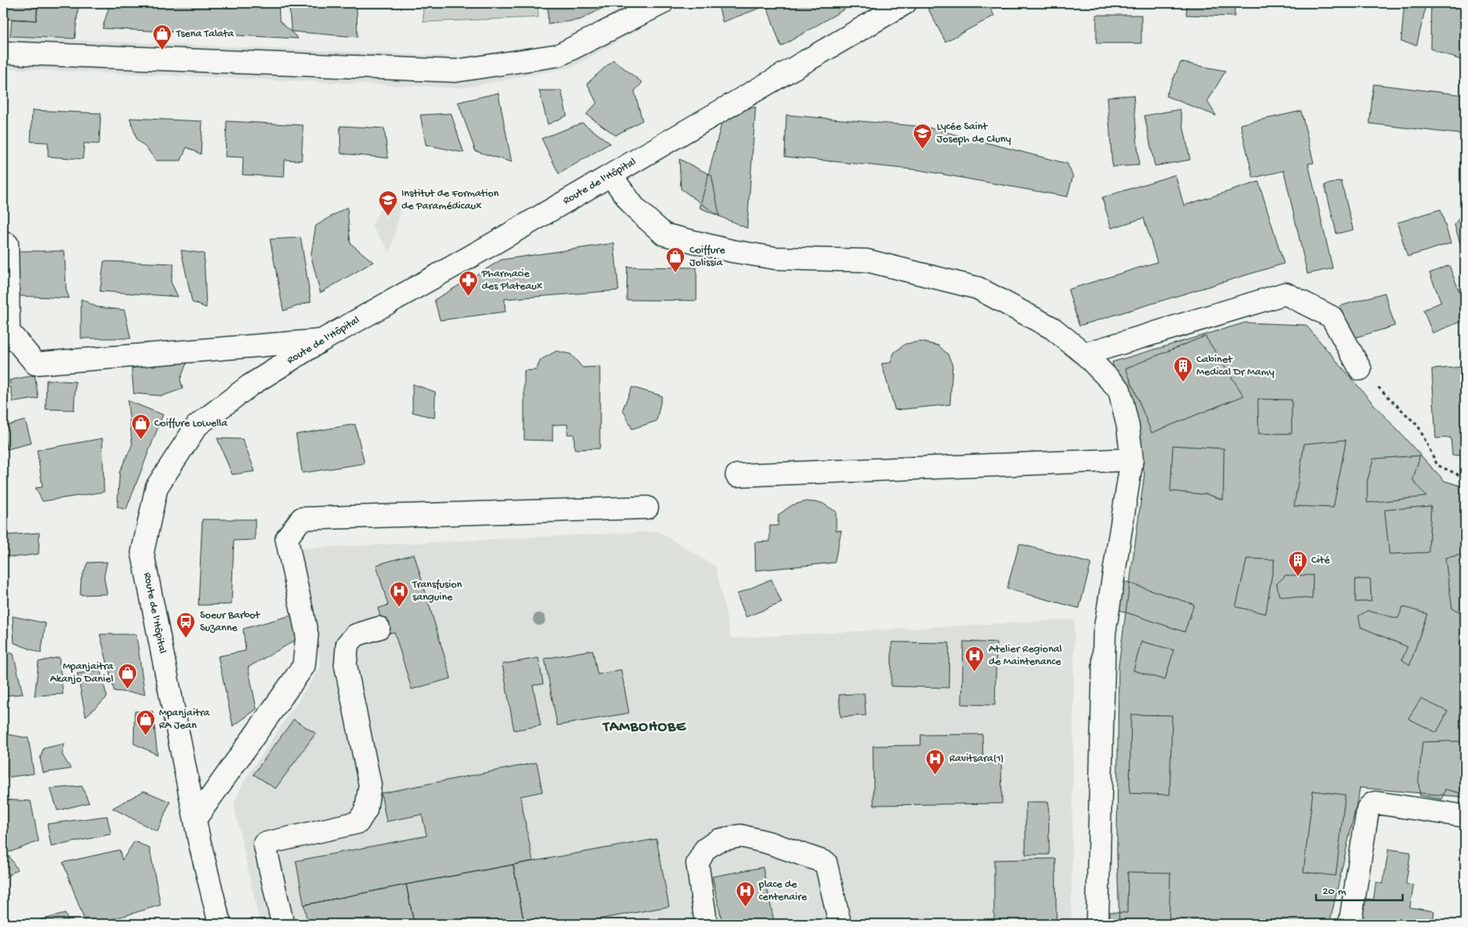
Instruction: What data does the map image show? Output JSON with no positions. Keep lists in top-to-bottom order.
{
  "streets": {
    "street": ["Route de l'Hôpital"]
  },
  "districts": ["TAMBOHOBE"],
  "places": {
    "shop": [
      "Tsena Talata",
      "Coiffure Jolissia",
      "Coiffure Lowella",
      "Mpanjaitra Akanjo Daniel",
      "Mpanjaitra RA Jean"
    ],
    "school or university": ["Lycée Saint Joseph de Cluny", "Institut de Formation de Paramédicaux"],
    "pharmacy": ["Pharmacie des Plateaux"],
    "building": ["Cabinet Medical Dr Mamy", "Cité"],
    "hospital": [
      "Transfusion sanguine",
      "Atelier Regional de Maintenance",
      "Ravitsara(1)",
      "place de centenaire"
    ],
    "bus stop": ["Soeur Barbot Suzanne"]
  },
  "scale_bar": "20 m"
}
